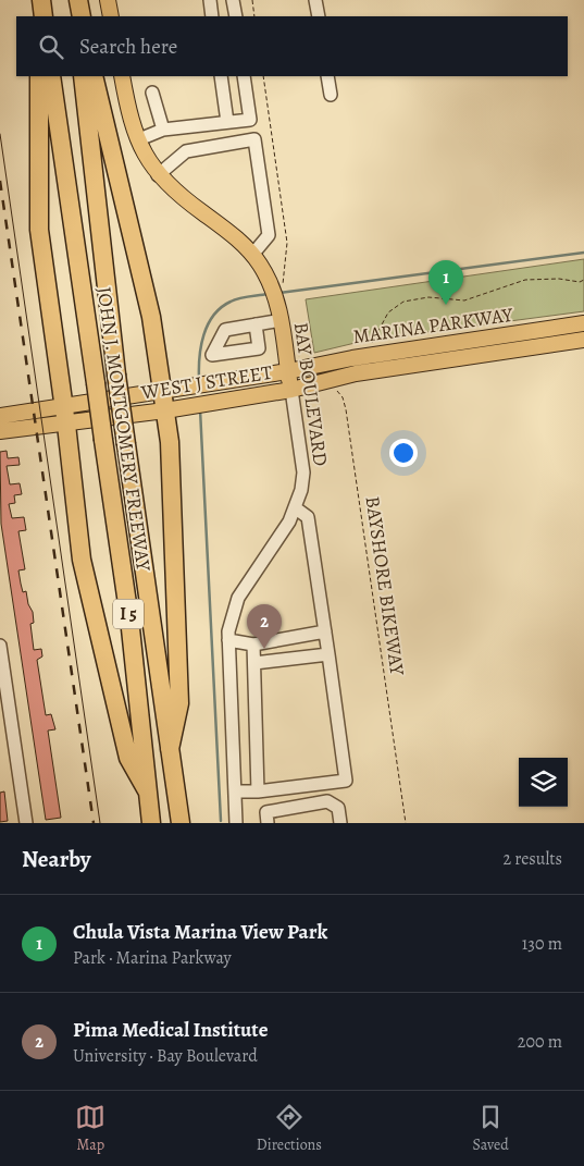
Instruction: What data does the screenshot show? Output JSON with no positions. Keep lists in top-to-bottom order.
{
  "streets": {
    "highway": ["JOHN J. MONTGOMERY FREEWAY", "I 5"],
    "main road": ["MARINA PARKWAY", "WEST J STREET", "BAY BOULEVARD"],
    "path": ["BAYSHORE BIKEWAY"]
  },
  "crossings": [
    ["MARINA PARKWAY", "WEST J STREET"],
    ["MARINA PARKWAY", "BAY BOULEVARD"],
    ["WEST J STREET", "BAY BOULEVARD"]
  ],
  "page": {
    "search": "Search here",
    "pins": ["1", "2"],
    "heading": ["Nearby", "2 results"],
    "list": [
      {
        "mark": "1",
        "name": "Chula Vista Marina View Park",
        "note": "Park · Marina Parkway",
        "value": "130 m"
      },
      {
        "mark": "2",
        "name": "Pima Medical Institute",
        "note": "University · Bay Boulevard",
        "value": "200 m"
      }
    ],
    "nav": ["Map", "Directions", "Saved"]
  }
}
